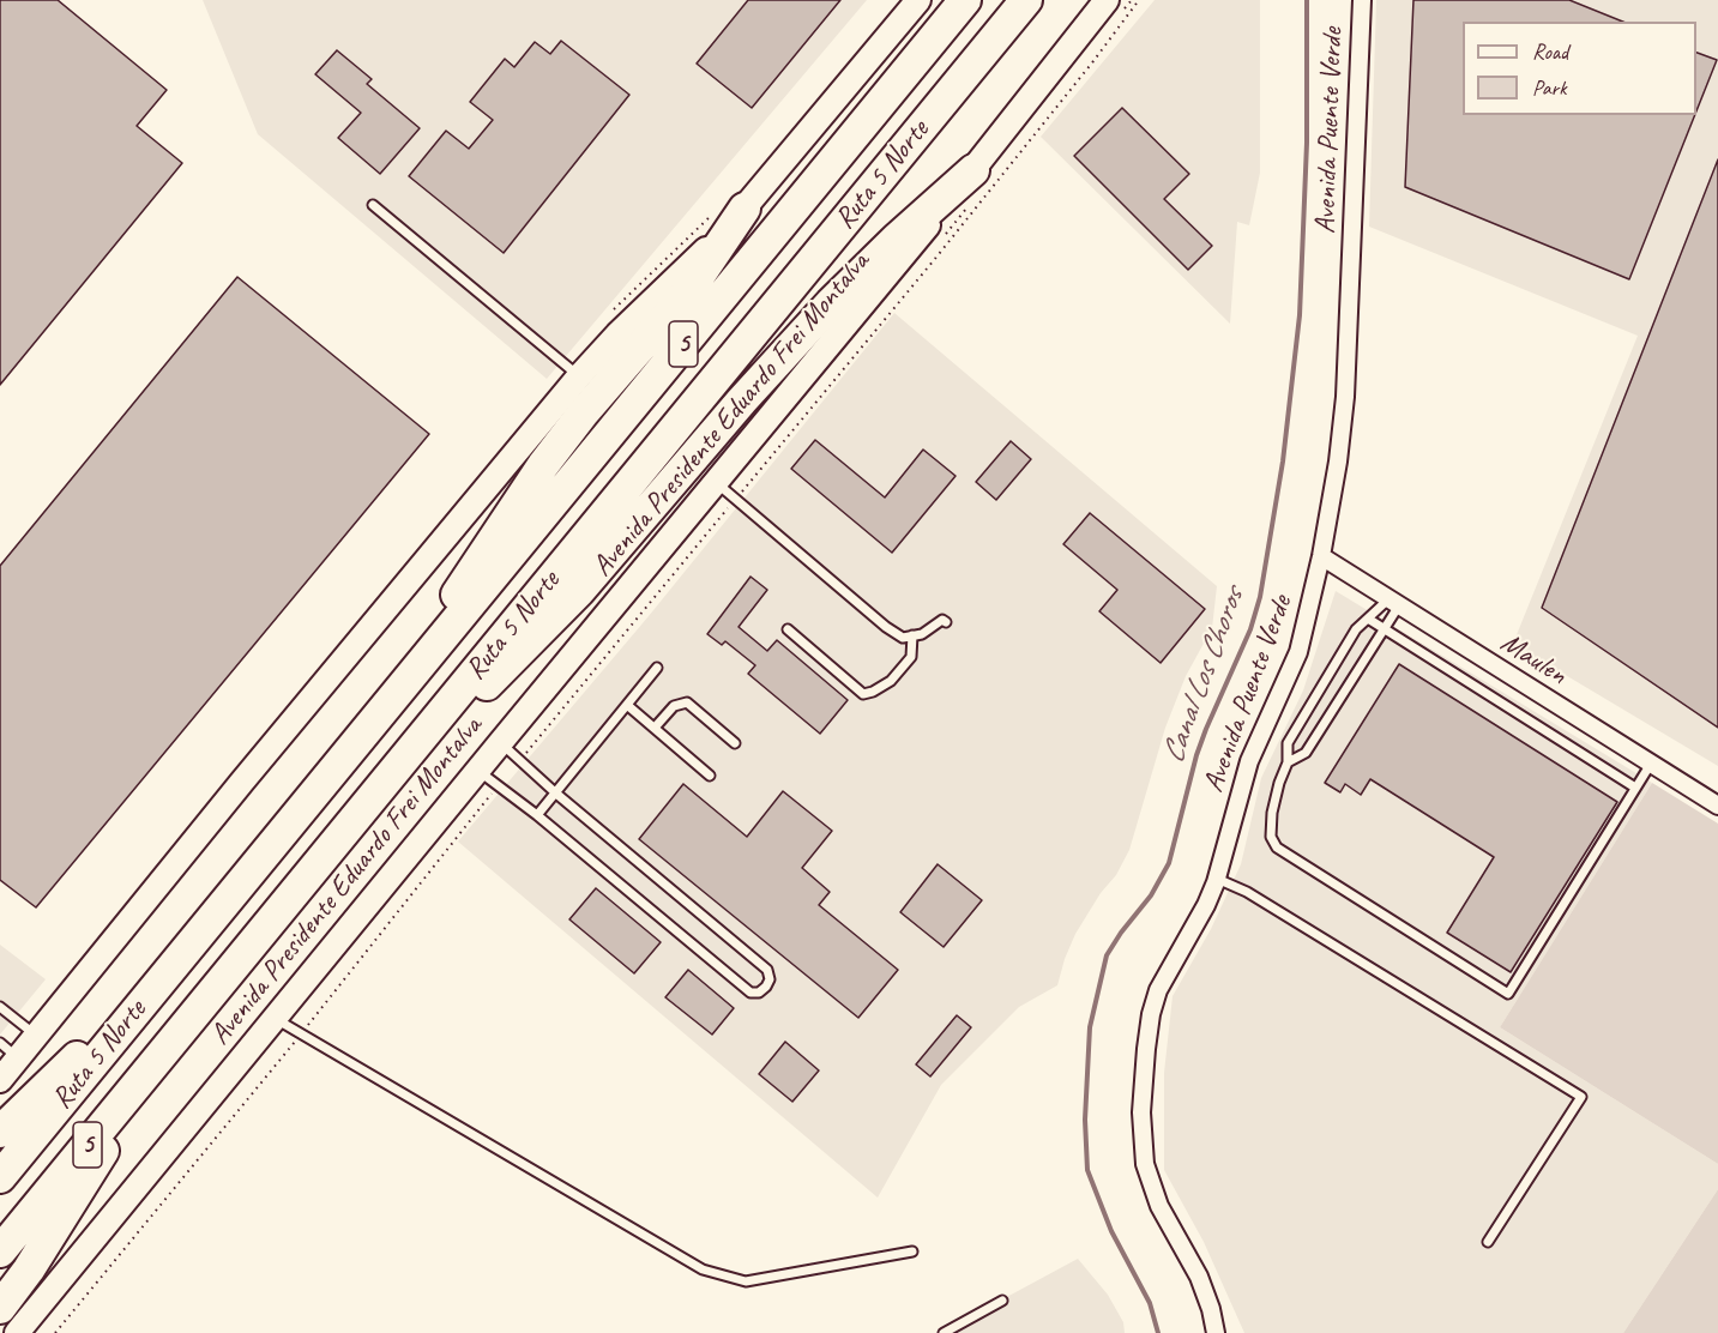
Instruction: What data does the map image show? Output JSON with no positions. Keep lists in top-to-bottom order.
{
  "streets": {
    "highway": ["Ruta 5 Norte", "5"],
    "main road": ["Avenida Presidente Eduardo Frei Montalva"],
    "street": ["Avenida Puente Verde", "Maulen"]
  },
  "crossings": [
    ["Avenida Puente Verde", "Maulen"]
  ],
  "water": ["Canal Los Choros"],
  "legend": ["Road", "Park"]
}
